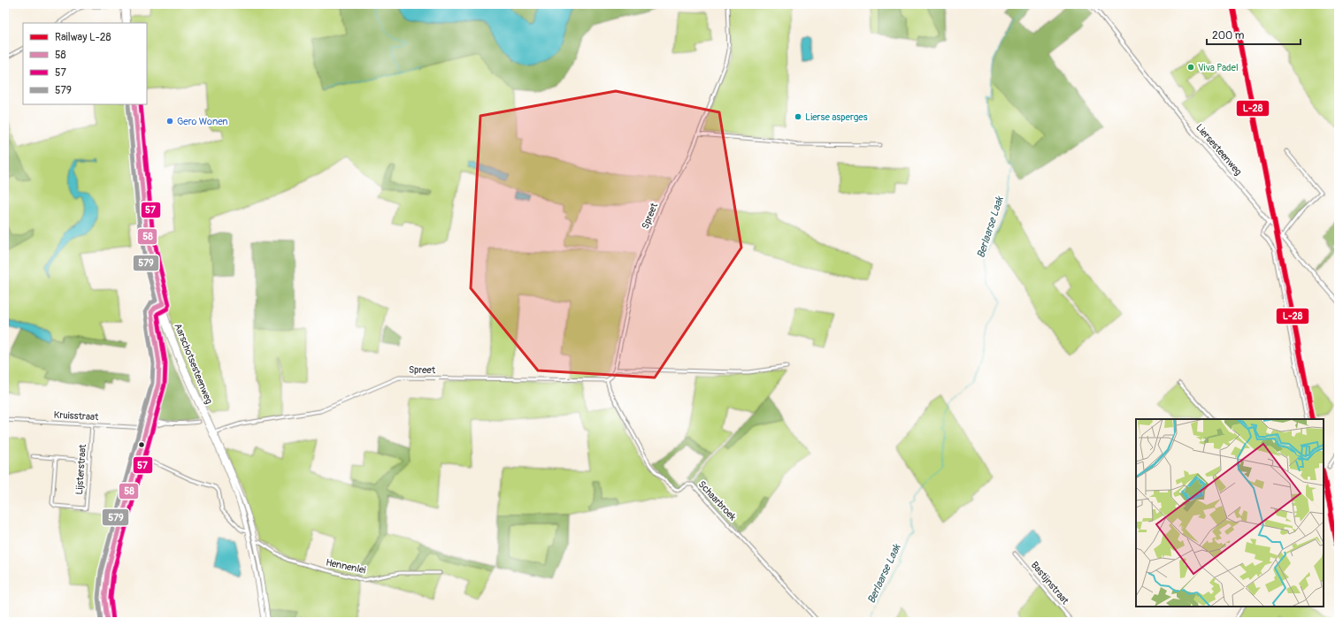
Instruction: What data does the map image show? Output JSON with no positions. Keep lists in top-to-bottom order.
{
  "streets": {
    "main road": ["Aarschotsesteenweg"],
    "street": [
      "Liersesteenweg",
      "Spreet",
      "Kruisstraat",
      "Lijsterstraat",
      "Schaarbroek",
      "Hennenlei",
      "Bastijnstraat"
    ]
  },
  "crossings": [
    ["Spreet", "Aarschotsesteenweg"],
    ["Spreet", "Schaarbroek"],
    ["Aarschotsesteenweg", "Hennenlei"],
    ["Kruisstraat", "Lijsterstraat"]
  ],
  "water": ["Berlaarse Laak"],
  "places": ["Viva Padel", "Lierse asperges", "Gero Wonen"],
  "lines": [
    "rail line L-28",
    "transit line 58",
    "transit line 57",
    "transit line 579"
  ],
  "legend": [
    "Railway L-28",
    "58",
    "57",
    "579"
  ],
  "scale_bar": "200 m"
}
